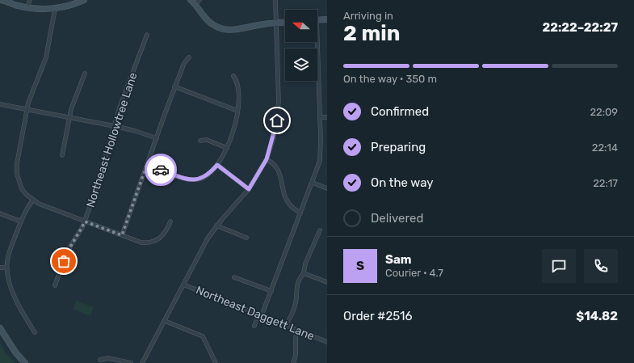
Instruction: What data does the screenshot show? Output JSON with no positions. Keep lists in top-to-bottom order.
{
  "streets": {
    "street": ["Northeast Hollowtree Lane", "Northeast Daggett Lane"]
  },
  "north": "left",
  "page": {
    "heading": ["2 min", "Arriving in", "22:22–22:27"],
    "panel": [
      "Sam",
      "Courier · 4.7",
      "Order #2516",
      "$14.82"
    ],
    "bar": "On the way · 350 m",
    "list": [
      ["Confirmed", "22:09"],
      ["Preparing", "22:14"],
      ["On the way", "22:17"],
      "Delivered"
    ],
    "round": "S"
  }
}
